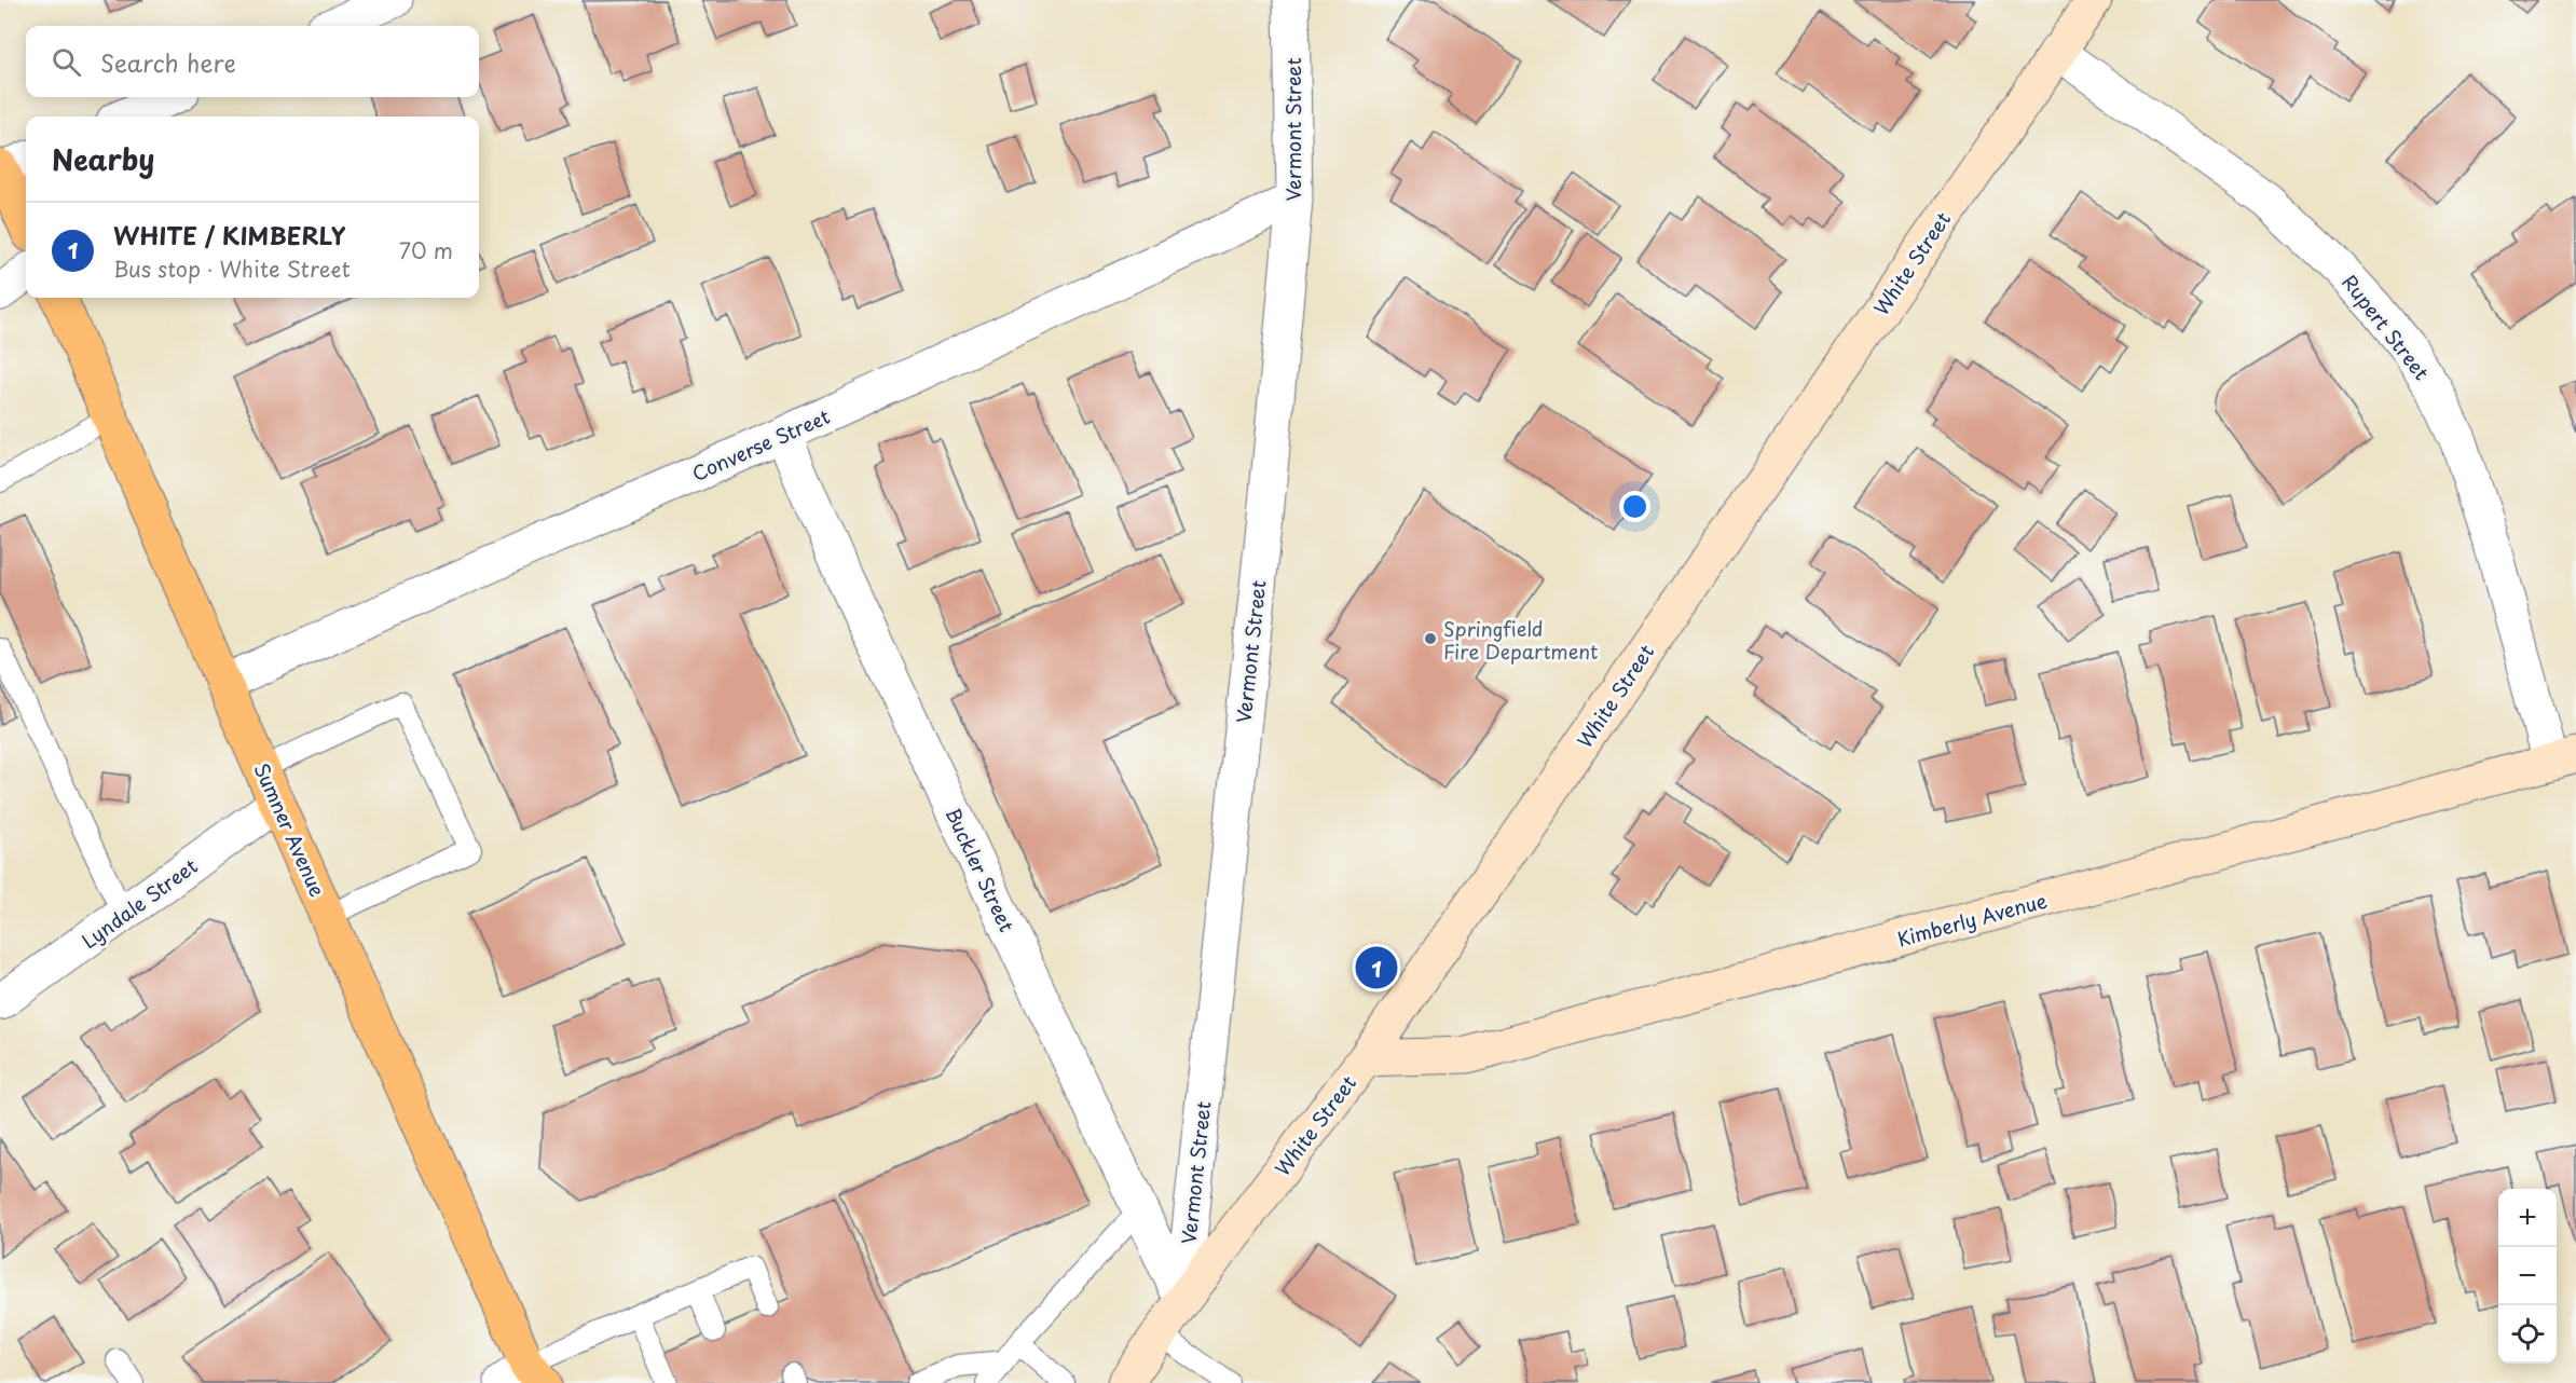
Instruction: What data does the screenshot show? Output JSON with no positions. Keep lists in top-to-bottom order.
{
  "streets": {
    "main road": ["White Street", "Sumner Avenue", "Kimberly Avenue"],
    "street": [
      "Vermont Street",
      "Rupert Street",
      "Converse Street",
      "Buckler Street",
      "Lyndale Street"
    ]
  },
  "crossings": [
    ["Vermont Street", "White Street"],
    ["Vermont Street", "Converse Street"],
    ["Vermont Street", "Buckler Street"],
    ["White Street", "Rupert Street"],
    ["White Street", "Buckler Street"],
    ["White Street", "Kimberly Avenue"],
    ["Rupert Street", "Kimberly Avenue"],
    ["Converse Street", "Sumner Avenue"],
    ["Converse Street", "Buckler Street"],
    ["Sumner Avenue", "Lyndale Street"]
  ],
  "places": ["Springfield Fire Department"],
  "page": {
    "search": "Search here",
    "heading": "Nearby",
    "list": [
      {
        "mark": "1",
        "name": "WHITE / KIMBERLY",
        "note": "Bus stop · White Street",
        "value": "70 m"
      }
    ],
    "pins": "1",
    "map_buttons": ["+", "−"]
  }
}
